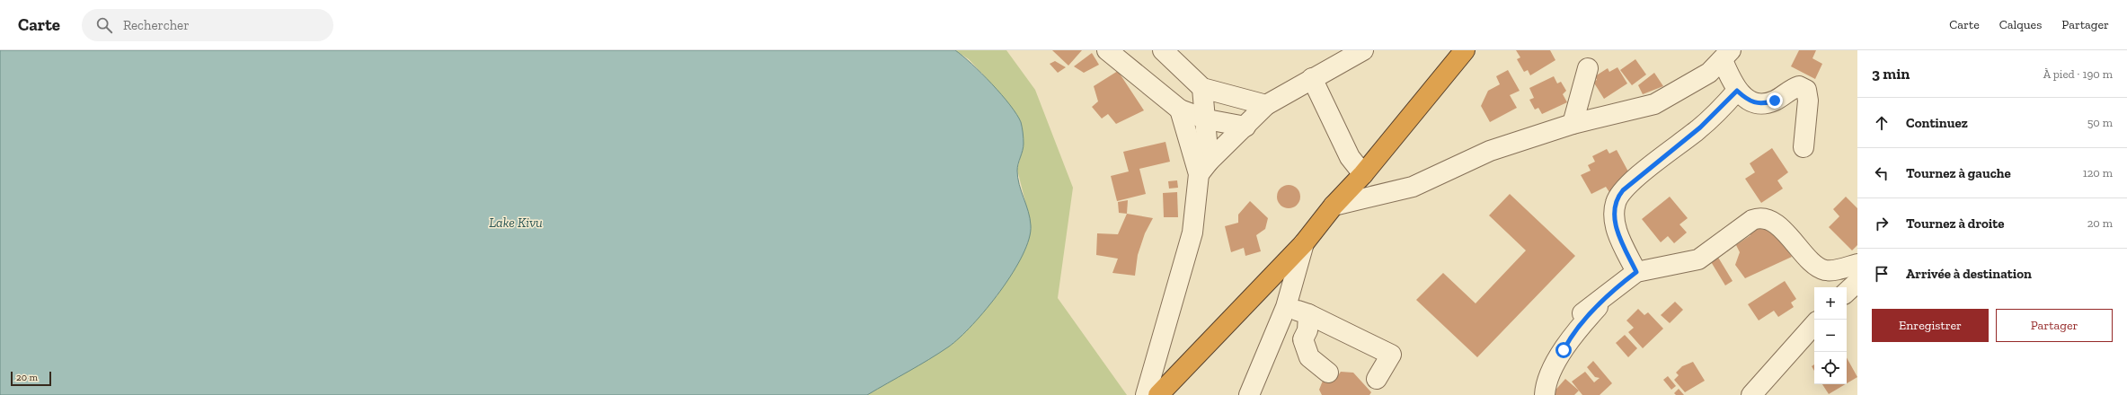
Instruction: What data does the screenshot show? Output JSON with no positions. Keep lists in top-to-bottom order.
{
  "water": ["Lake Kivu"],
  "scale_bar": "20 m",
  "page": {
    "header": "Carte",
    "search": "Rechercher",
    "nav": ["Carte", "Calques", "Partager"],
    "heading": ["3 min", "À pied · 190 m"],
    "list": [
      ["Continuez", "50 m"],
      ["Tournez à gauche", "120 m"],
      ["Tournez à droite", "20 m"],
      "Arrivée à destination"
    ],
    "map_buttons": ["+", "−"],
    "buttons": ["Enregistrer", "Partager"],
    "scale": "20 m"
  }
}
